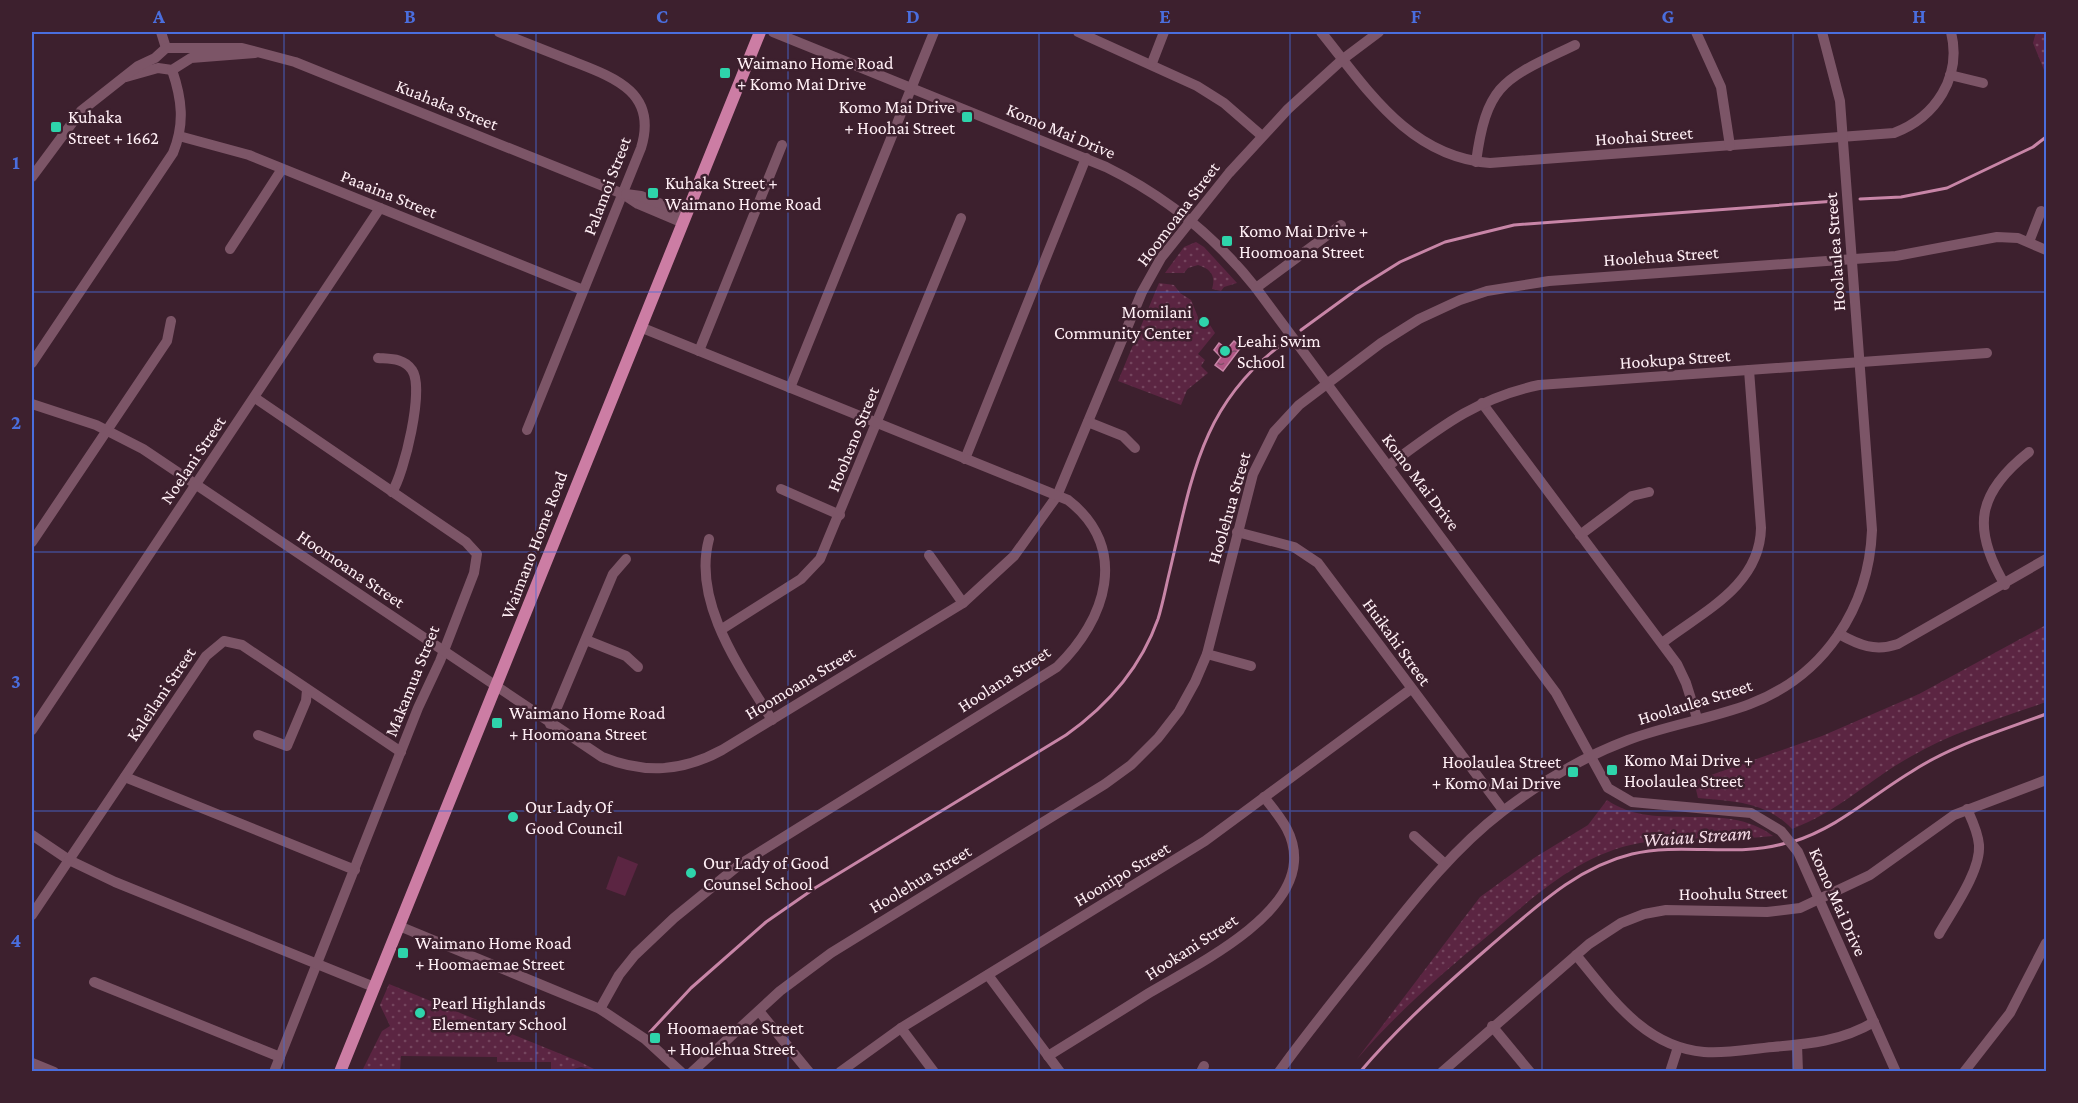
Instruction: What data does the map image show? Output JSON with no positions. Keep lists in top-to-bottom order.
{
  "streets": {
    "main road": ["Waimano Home Road"],
    "street": [
      "Kuahaka Street",
      "Komo Mai Drive",
      "Hoohai Street",
      "Palamoi Street",
      "Paaaina Street",
      "Hoomoana Street",
      "Hoolaulea Street",
      "Hoolehua Street",
      "Hookupa Street",
      "Hooheno Street",
      "Noelani Street",
      "Huikahi Street",
      "Hoolana Street",
      "Makamua Street",
      "Kaleilani Street",
      "Hoonipo Street",
      "Hoohulu Street",
      "Hookani Street"
    ]
  },
  "crossings": [
    ["Kuahaka Street", "Palamoi Street"],
    ["Kuahaka Street", "Waimano Home Road"],
    ["Komo Mai Drive", "Hoomoana Street"],
    ["Komo Mai Drive", "Hoolaulea Street"],
    ["Komo Mai Drive", "Hoolehua Street"],
    ["Komo Mai Drive", "Hookupa Street"],
    ["Komo Mai Drive", "Hoohulu Street"],
    ["Hoohai Street", "Hoomoana Street"],
    ["Hoohai Street", "Hoolaulea Street"],
    ["Palamoi Street", "Paaaina Street"],
    ["Paaaina Street", "Noelani Street"],
    ["Hoomoana Street", "Noelani Street"],
    ["Hoomoana Street", "Waimano Home Road"],
    ["Hoomoana Street", "Hoolana Street"],
    ["Hoomoana Street", "Makamua Street"],
    ["Hoolaulea Street", "Hoolehua Street"],
    ["Hoolaulea Street", "Hookupa Street"],
    ["Hoolaulea Street", "Huikahi Street"],
    ["Hoolehua Street", "Huikahi Street"],
    ["Hooheno Street", "Hoolana Street"],
    ["Noelani Street", "Makamua Street"],
    ["Waimano Home Road", "Hoolana Street"],
    ["Huikahi Street", "Hoonipo Street"],
    ["Makamua Street", "Kaleilani Street"],
    ["Hoonipo Street", "Hookani Street"]
  ],
  "water": ["Waiau Stream"],
  "places": {
    "transit": [
      "Waimano Home Road + Komo Mai Drive",
      "Komo Mai Drive + Hoohai Street",
      "Kuhaka Street + 1662",
      "Kuhaka Street + Waimano Home Road",
      "Komo Mai Drive + Hoomoana Street",
      "Waimano Home Road + Hoomoana Street",
      "Komo Mai Drive + Hoolaulea Street",
      "Hoolaulea Street + Komo Mai Drive",
      "Waimano Home Road + Hoomaemae Street",
      "Hoomaemae Street + Hoolehua Street"
    ],
    "other": [
      "Momilani Community Center",
      "Leahi Swim School",
      "Our Lady Of Good Council",
      "Our Lady of Good Counsel School",
      "Pearl Highlands Elementary School"
    ]
  },
  "grid": {
    "columns": [
      "A",
      "B",
      "C",
      "D",
      "E",
      "F",
      "G",
      "H"
    ],
    "rows": [
      "1",
      "2",
      "3",
      "4"
    ]
  }
}
